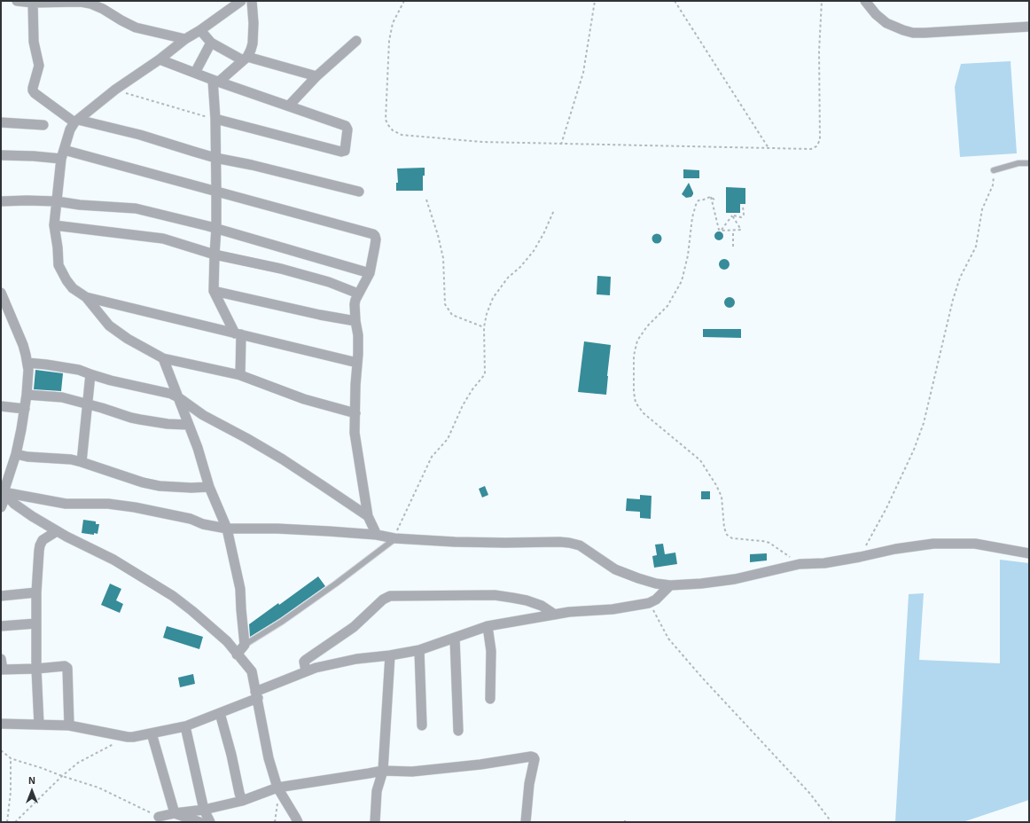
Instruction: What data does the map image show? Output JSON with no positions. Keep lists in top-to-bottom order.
{
  "north": "top"
}
